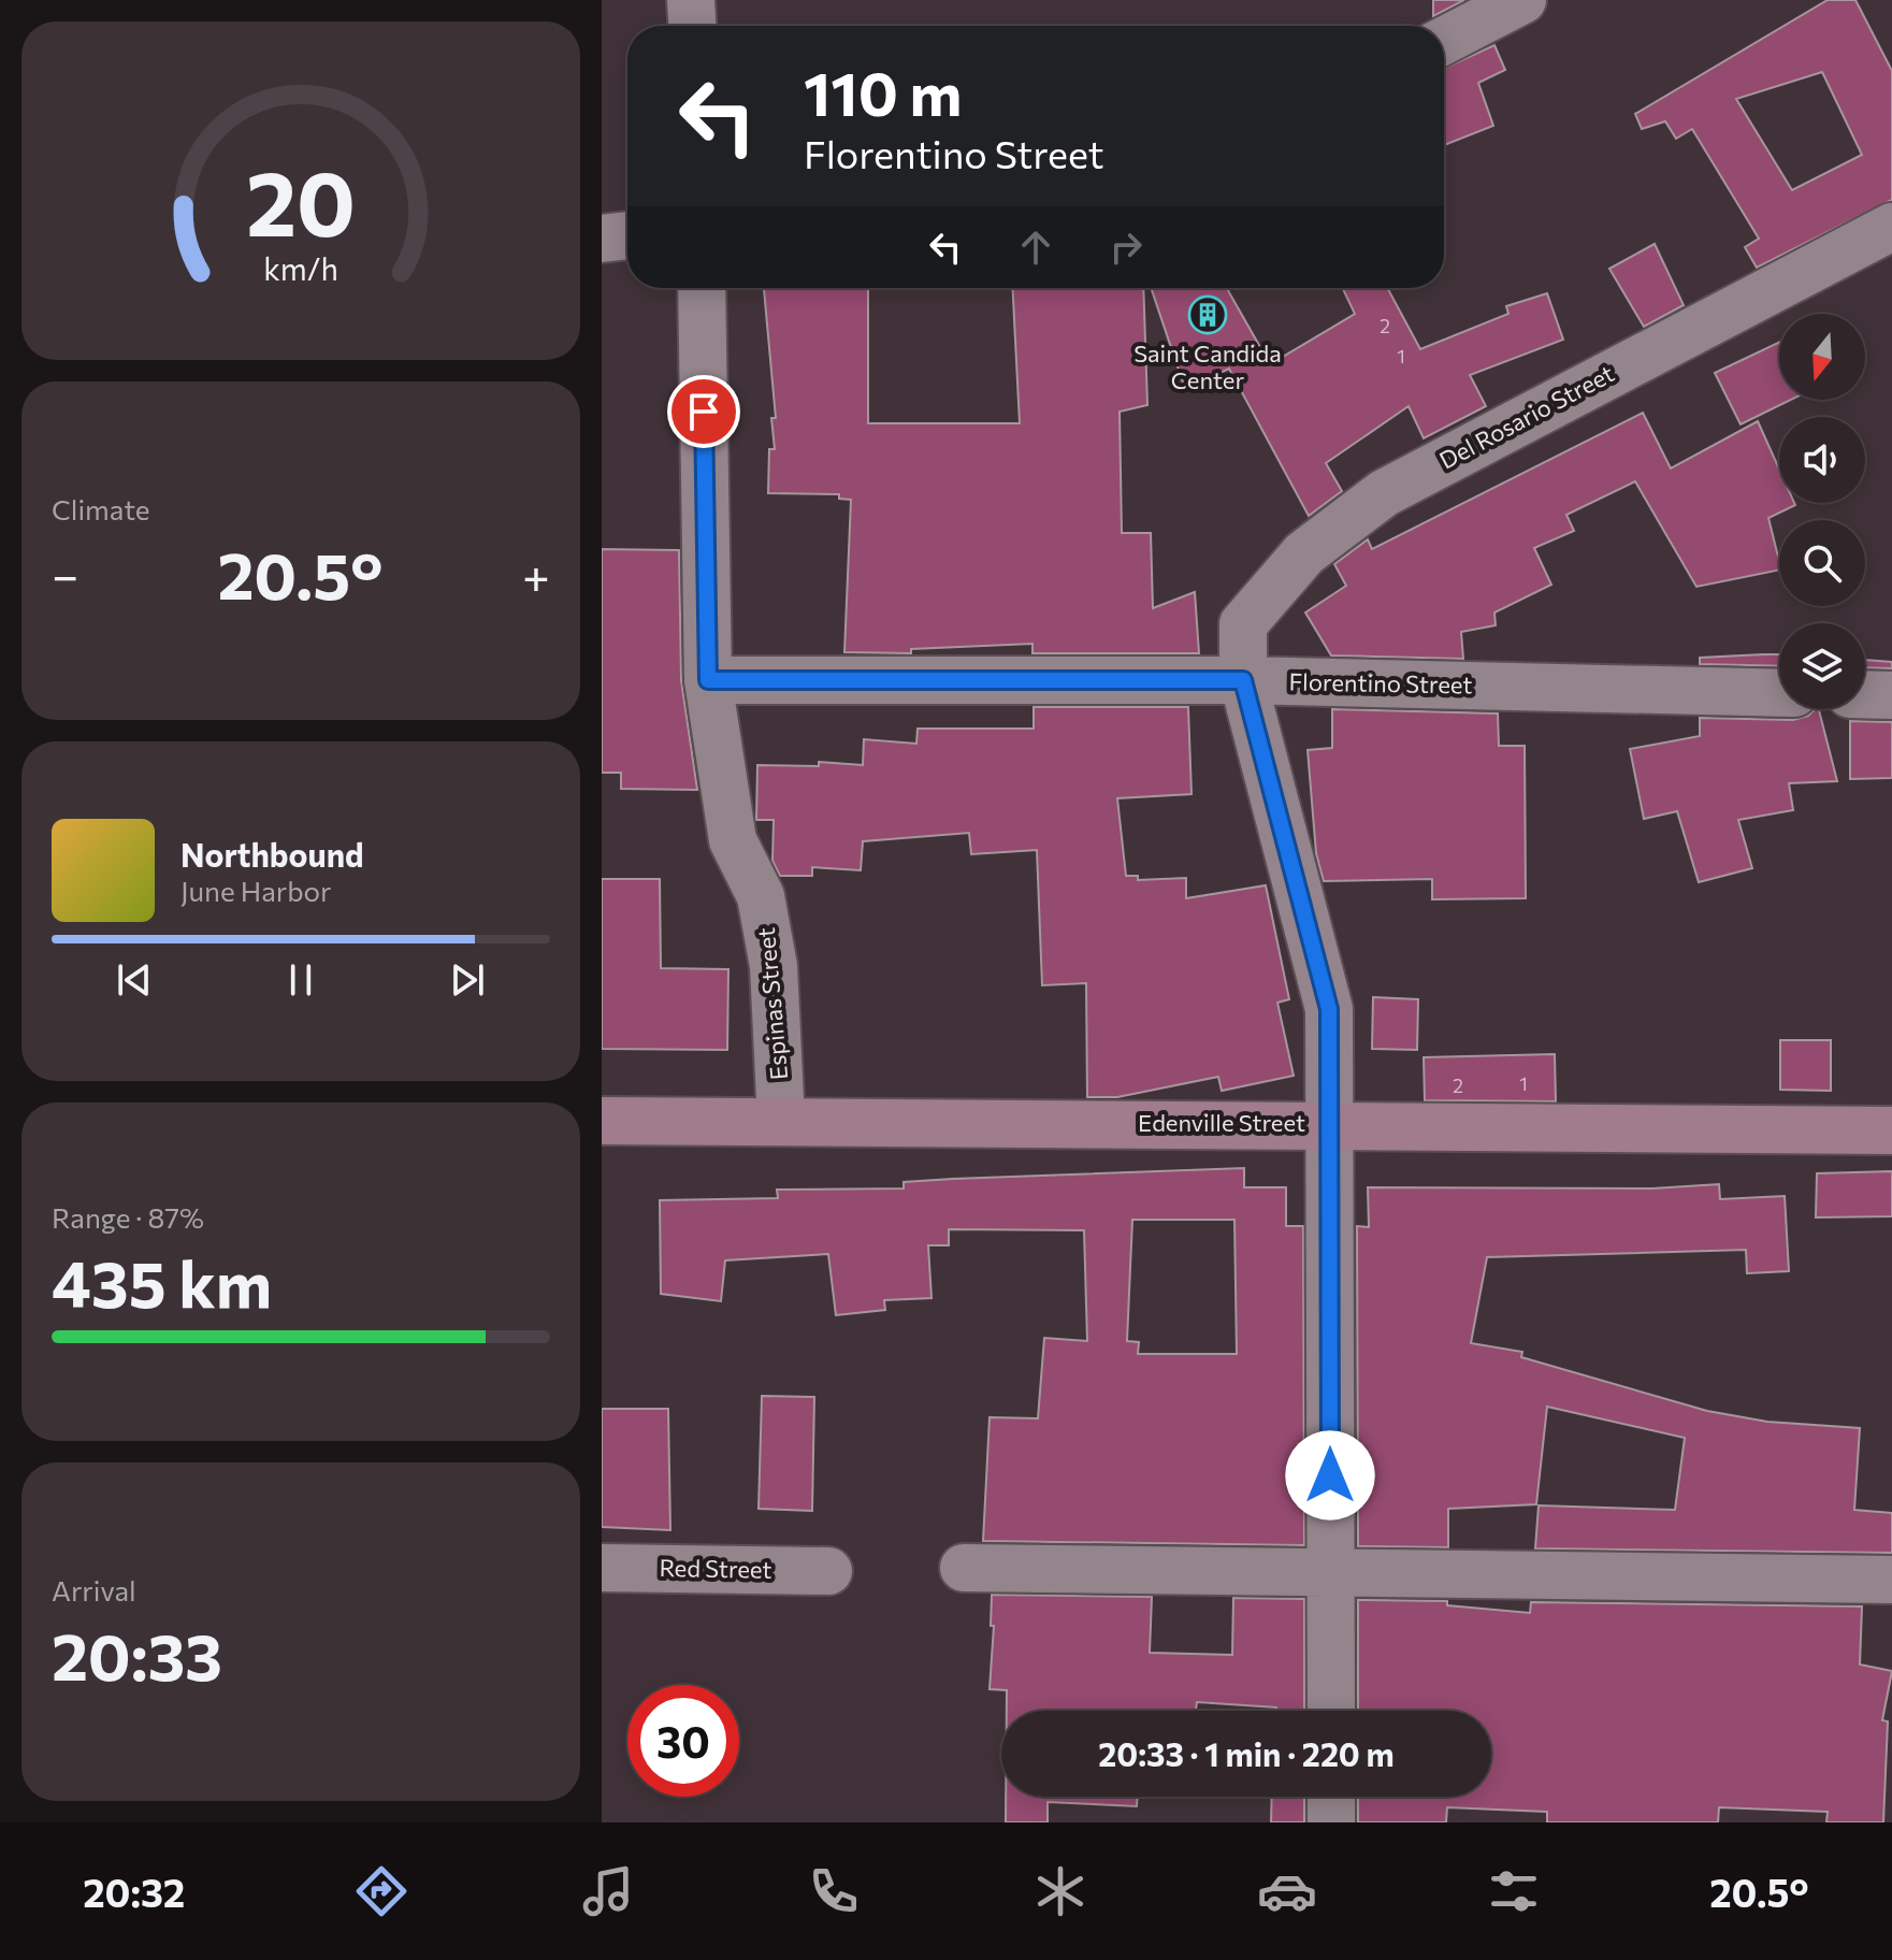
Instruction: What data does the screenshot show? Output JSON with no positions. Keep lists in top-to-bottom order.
{
  "streets": {
    "street": [
      "Del Rosario Street",
      "Florentino Street",
      "Espinas Street",
      "Edenville Street",
      "Red Street"
    ]
  },
  "crossings": [
    ["Del Rosario Street", "Florentino Street"],
    ["Del Rosario Street", "Edenville Street"],
    ["Florentino Street", "Espinas Street"],
    ["Espinas Street", "Edenville Street"]
  ],
  "places": {
    "building": ["Saint Candida Center"]
  },
  "house_numbers": [
    "2",
    "1",
    "1",
    "2"
  ],
  "north": "bottom",
  "page": {
    "turn": ["110 m", "Florentino Street"],
    "tile": [
      "Climate",
      ["Range · 87%", "435 km"],
      ["Arrival", "20:33"]
    ],
    "heat": ["−", "20.5°", "+"],
    "song": ["Northbound", "June Harbor"],
    "limit": "30",
    "trip": "20:33 · 1 min · 220 m",
    "tabs": ["20:32", "20.5°"],
    "gauge": ["20", "km/h"]
  }
}
